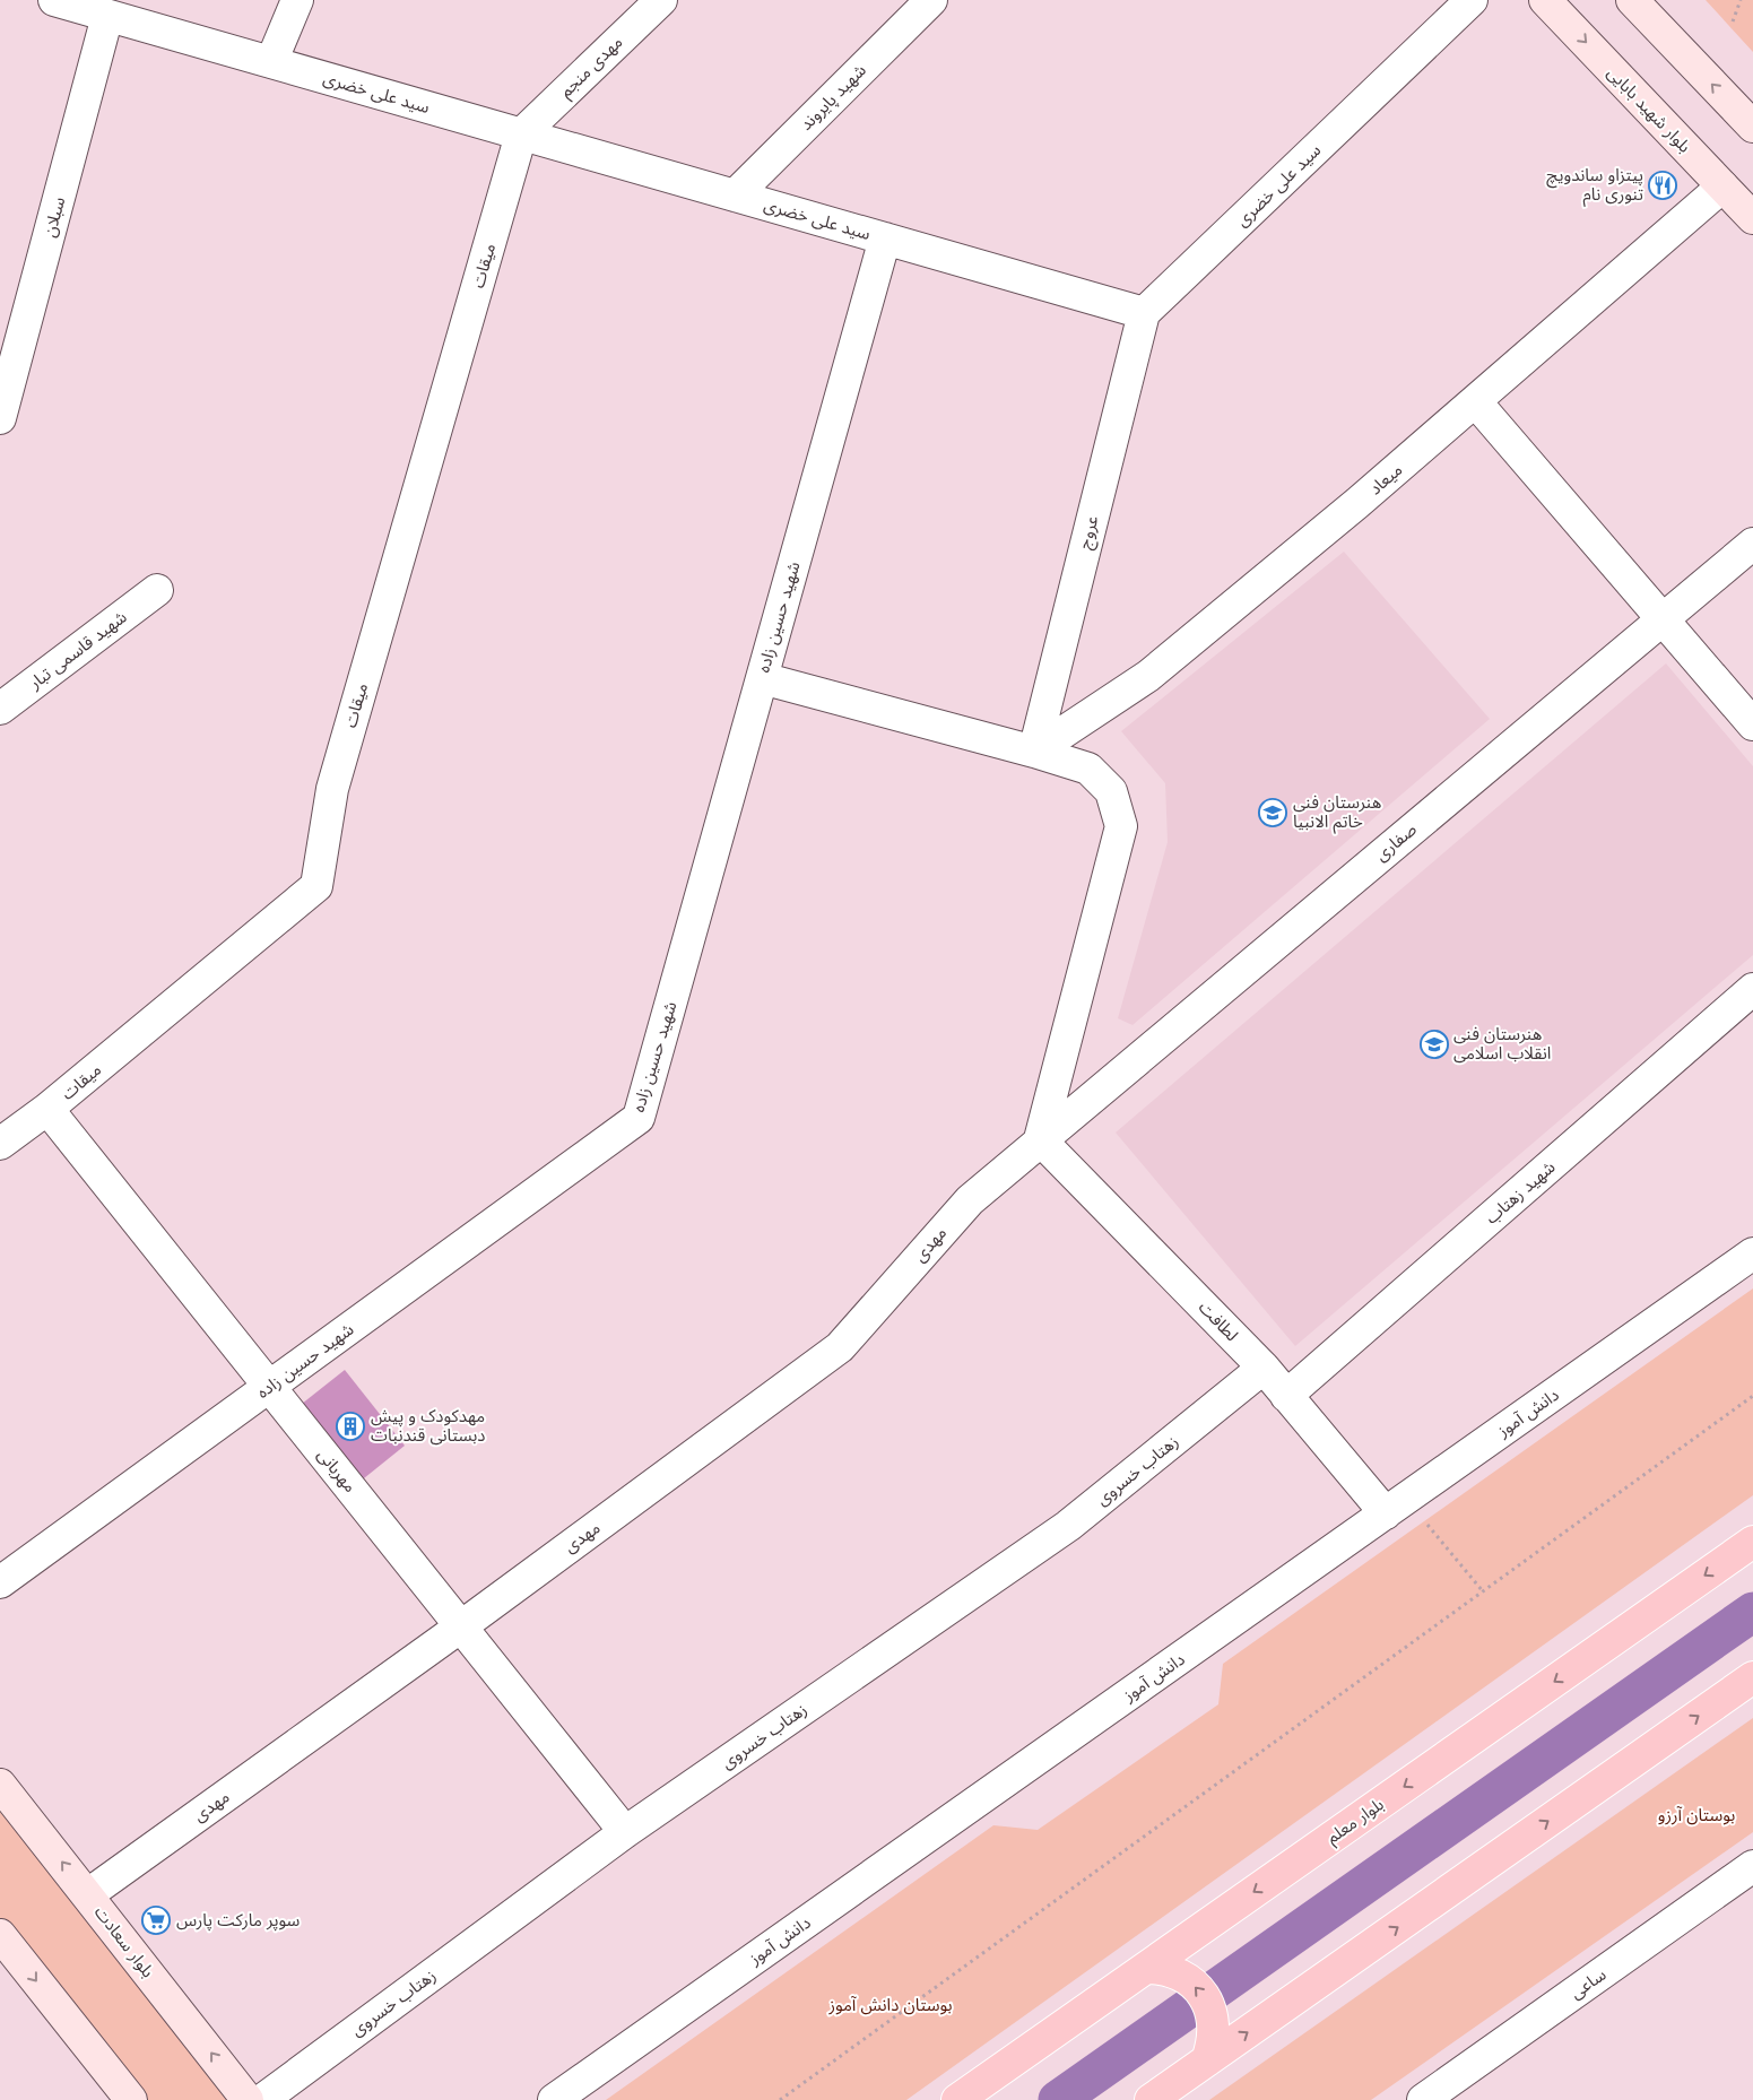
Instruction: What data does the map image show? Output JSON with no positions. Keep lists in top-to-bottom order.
{
  "streets": {
    "main road": ["بلوار شهید بابایی", "بلوار معلم", "بلوار سعادت"],
    "street": [
      "مهدی منجم",
      "سید علی خضری",
      "شهید پایروند",
      "سبلان",
      "میقات",
      "میعاد",
      "عروج",
      "شهید حسین زاده",
      "شهید قاسمی تبار",
      "صفاری",
      "شهید زهتاب",
      "مهدی",
      "لطافت",
      "دانش آموز",
      "مهربانی",
      "زهتاب خسروی",
      "ساعی"
    ]
  },
  "crossings": [
    ["مهدی منجم", "سید علی خضری"],
    ["مهدی منجم", "میقات"],
    ["سید علی خضری", "شهید پایروند"],
    ["سید علی خضری", "سبلان"],
    ["سید علی خضری", "میقات"],
    ["سید علی خضری", "عروج"],
    ["سید علی خضری", "شهید حسین زاده"],
    ["بلوار شهید بابایی", "میعاد"],
    ["میقات", "مهربانی"],
    ["میعاد", "عروج"],
    ["شهید حسین زاده", "مهربانی"],
    ["صفاری", "مهدی"],
    ["صفاری", "لطافت"],
    ["شهید زهتاب", "لطافت"],
    ["مهدی", "لطافت"],
    ["مهدی", "مهربانی"],
    ["مهدی", "بلوار سعادت"],
    ["لطافت", "دانش آموز"],
    ["لطافت", "زهتاب خسروی"],
    ["مهربانی", "زهتاب خسروی"]
  ],
  "parks": ["بوستان آرزو", "بوستان دانش آموز"],
  "places": {
    "restaurant": ["پیتزاو ساندویچ تنوری نام"],
    "school or university": ["هنرستان فنی خاتم الانبیا", "هنرستان فنی انقلاب اسلامی"],
    "building": ["مهدکودک و پیش دبستانی قندنبات"],
    "supermarket": ["سوپر مارکت پارس"]
  }
}
